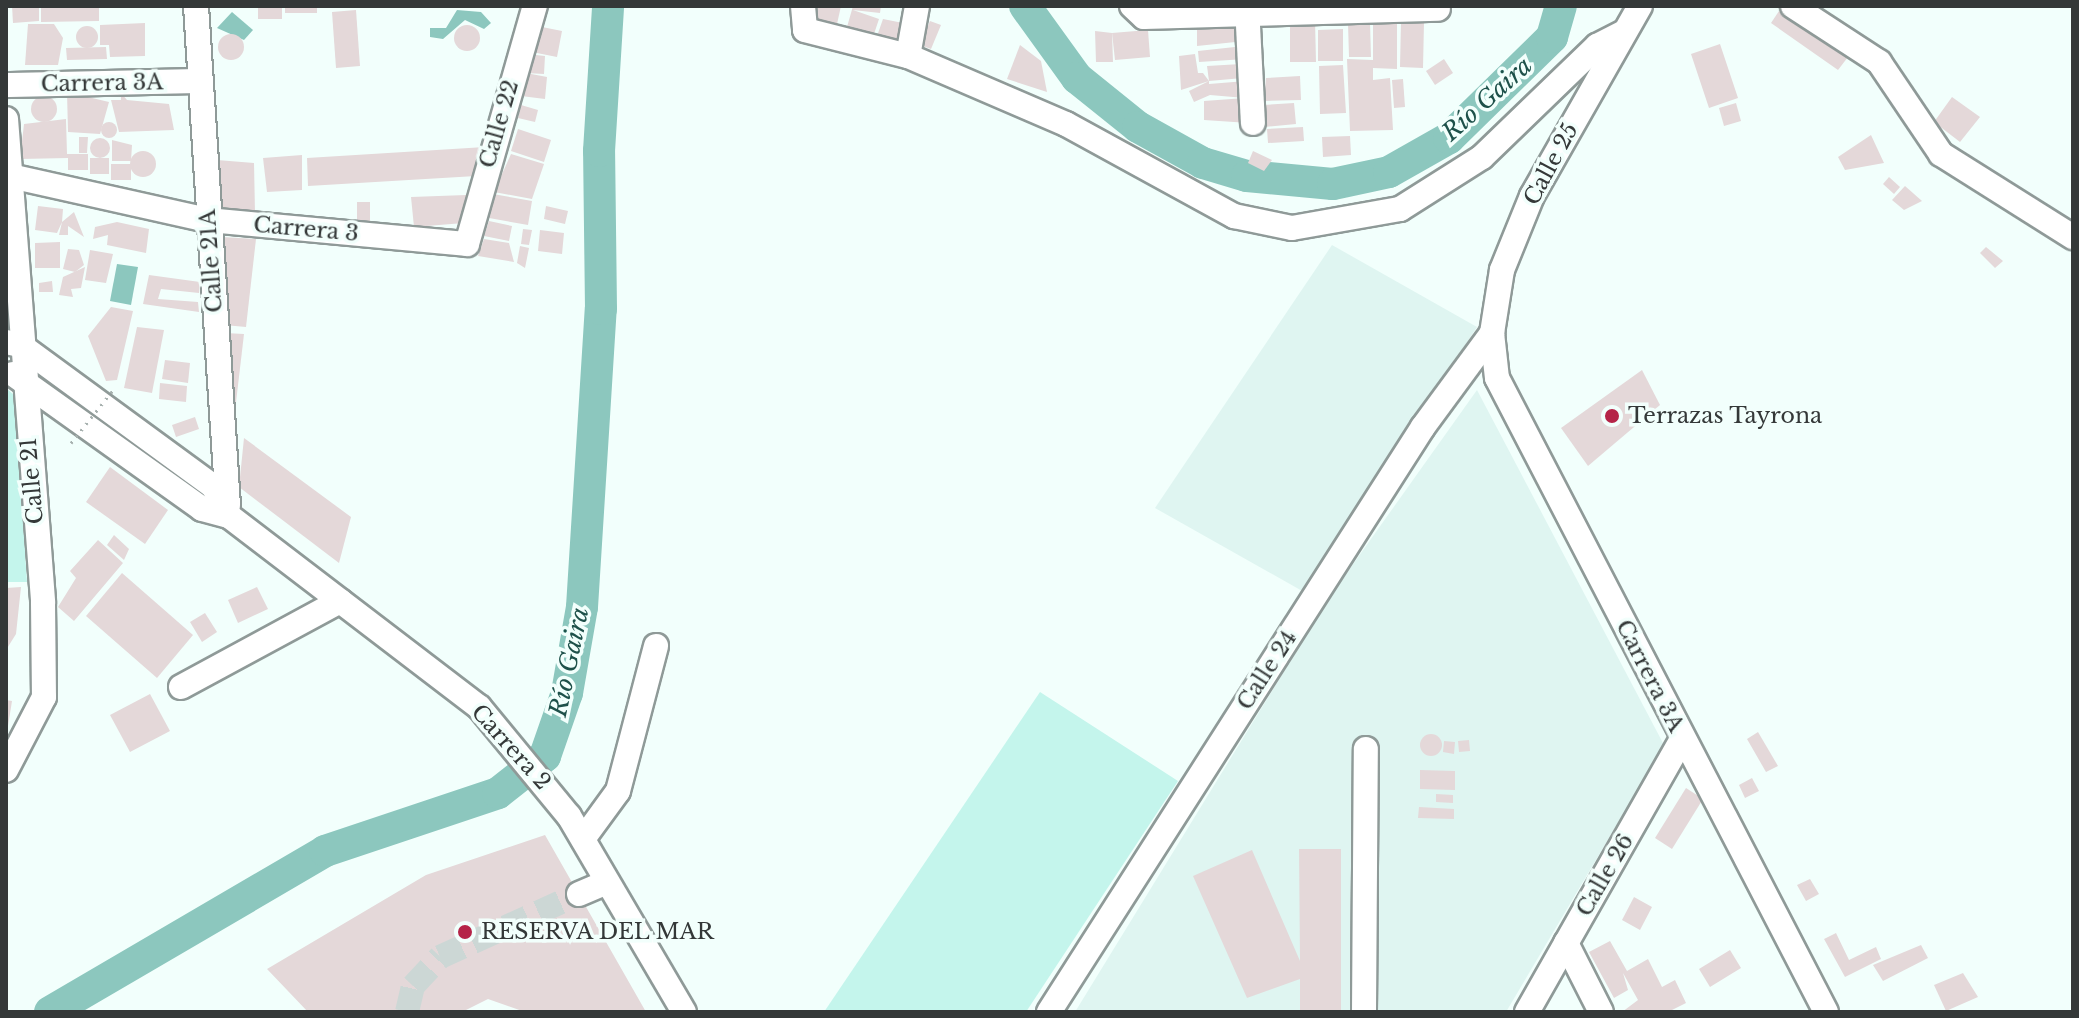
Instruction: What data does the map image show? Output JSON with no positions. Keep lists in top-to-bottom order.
{
  "streets": {
    "street": [
      "Carrera 3A",
      "Calle 22",
      "Calle 25",
      "Carrera 3",
      "Calle 21A",
      "Calle 21",
      "Calle 24",
      "Carrera 2",
      "Calle 26"
    ]
  },
  "crossings": [
    ["Carrera 3A", "Calle 25"],
    ["Carrera 3A", "Calle 21A"],
    ["Carrera 3A", "Calle 24"],
    ["Carrera 3A", "Calle 26"],
    ["Calle 22", "Carrera 3"],
    ["Calle 25", "Calle 24"],
    ["Carrera 3", "Calle 21A"],
    ["Carrera 3", "Calle 21"],
    ["Calle 21A", "Carrera 2"],
    ["Calle 21", "Carrera 2"]
  ],
  "water": ["Río Gaira"],
  "places": ["Terrazas Tayrona", "RESERVA DEL MAR"]
}
